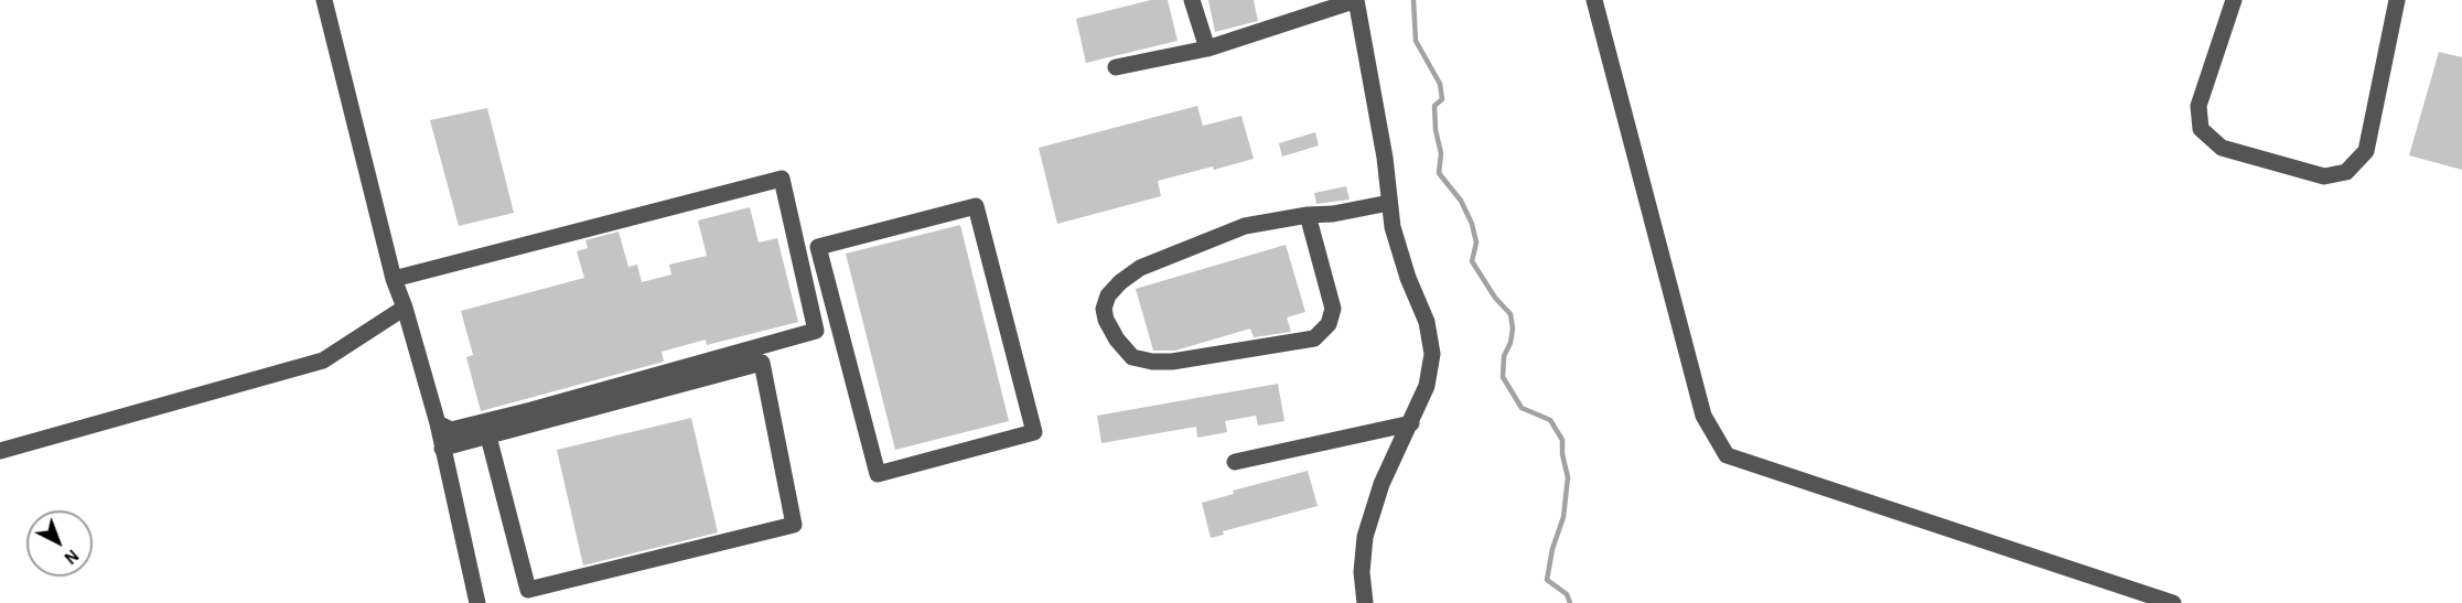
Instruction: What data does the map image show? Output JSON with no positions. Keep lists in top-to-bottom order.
{
  "north": "bottom right"
}
